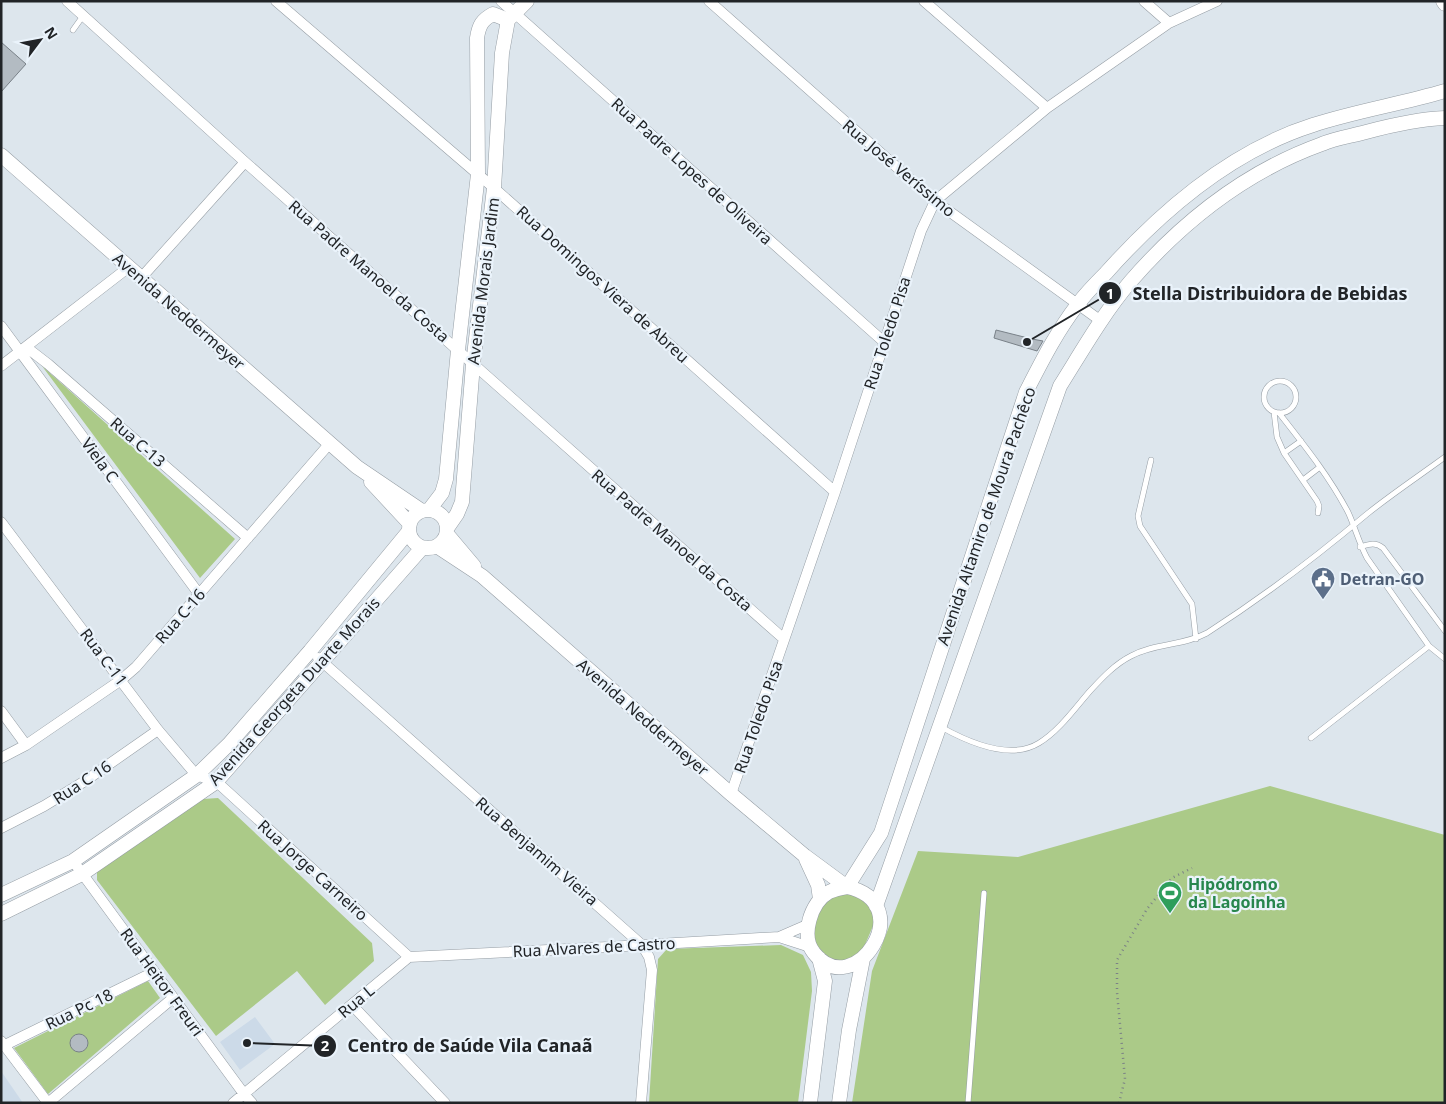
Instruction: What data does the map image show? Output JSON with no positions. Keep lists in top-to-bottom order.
{
  "streets": {
    "main road": [
      "Avenida Morais Jardim",
      "Avenida Neddermeyer",
      "Avenida Altamiro de Moura Pachêco",
      "Avenida Georgeta Duarte Morais"
    ],
    "street": [
      "Rua José Veríssimo",
      "Rua Padre Lopes de Oliveira",
      "Rua Padre Manoel da Costa",
      "Rua Domingos Viera de Abreu",
      "Rua Toledo Pisa",
      "Rua C-13",
      "Viela C",
      "Rua C-16",
      "Rua C-11",
      "Rua C 16",
      "Rua Benjamim Vieira",
      "Rua Jorge Carneiro",
      "Rua Alvares de Castro",
      "Rua Heitor Freuri",
      "Rua L",
      "Rua Pc 18"
    ]
  },
  "crossings": [
    ["Rua José Veríssimo", "Rua Toledo Pisa"],
    ["Rua José Veríssimo", "Avenida Altamiro de Moura Pachêco"],
    ["Rua Padre Lopes de Oliveira", "Avenida Morais Jardim"],
    ["Rua Padre Lopes de Oliveira", "Rua Toledo Pisa"],
    ["Rua Padre Manoel da Costa", "Avenida Morais Jardim"],
    ["Rua Padre Manoel da Costa", "Rua Toledo Pisa"],
    ["Avenida Morais Jardim", "Rua Domingos Viera de Abreu"],
    ["Avenida Morais Jardim", "Avenida Neddermeyer"],
    ["Avenida Morais Jardim", "Avenida Georgeta Duarte Morais"],
    ["Rua Domingos Viera de Abreu", "Rua Toledo Pisa"],
    ["Avenida Neddermeyer", "Rua Toledo Pisa"],
    ["Avenida Neddermeyer", "Avenida Altamiro de Moura Pachêco"],
    ["Avenida Neddermeyer", "Rua C-16"],
    ["Avenida Neddermeyer", "Avenida Georgeta Duarte Morais"],
    ["Avenida Neddermeyer", "Rua Alvares de Castro"],
    ["Rua C-13", "Viela C"],
    ["Rua C-13", "Rua C-16"],
    ["Viela C", "Rua C-16"],
    ["Avenida Altamiro de Moura Pachêco", "Rua Alvares de Castro"],
    ["Rua C-16", "Rua C-11"],
    ["Rua C-11", "Avenida Georgeta Duarte Morais"],
    ["Rua C-11", "Rua C 16"],
    ["Rua C-11", "Rua Jorge Carneiro"],
    ["Avenida Georgeta Duarte Morais", "Rua Benjamim Vieira"],
    ["Avenida Georgeta Duarte Morais", "Rua Jorge Carneiro"],
    ["Avenida Georgeta Duarte Morais", "Rua Heitor Freuri"],
    ["Rua Benjamim Vieira", "Rua Alvares de Castro"],
    ["Rua Jorge Carneiro", "Rua Alvares de Castro"],
    ["Rua Jorge Carneiro", "Rua L"],
    ["Rua Alvares de Castro", "Rua L"],
    ["Rua Heitor Freuri", "Rua L"],
    ["Rua Heitor Freuri", "Rua Pc 18"]
  ],
  "places": {
    "other": ["Stella Distribuidora de Bebidas", "Centro de Saúde Vila Canaã"],
    "public building": ["Detran-GO"],
    "sports": ["Hipódromo da Lagoinha"]
  },
  "north": "top right"
}
